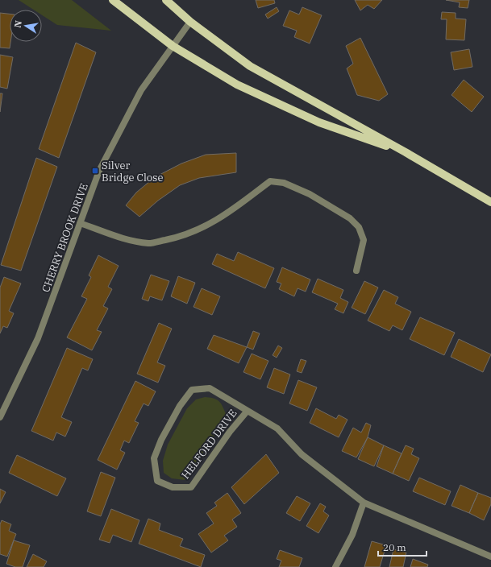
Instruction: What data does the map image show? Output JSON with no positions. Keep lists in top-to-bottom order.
{
  "streets": {
    "street": ["CHERRY BROOK DRIVE", "HELFORD DRIVE"]
  },
  "places": {
    "transit": ["Silver Bridge Close"]
  },
  "scale_bar": "20 m",
  "north": "left"
}
